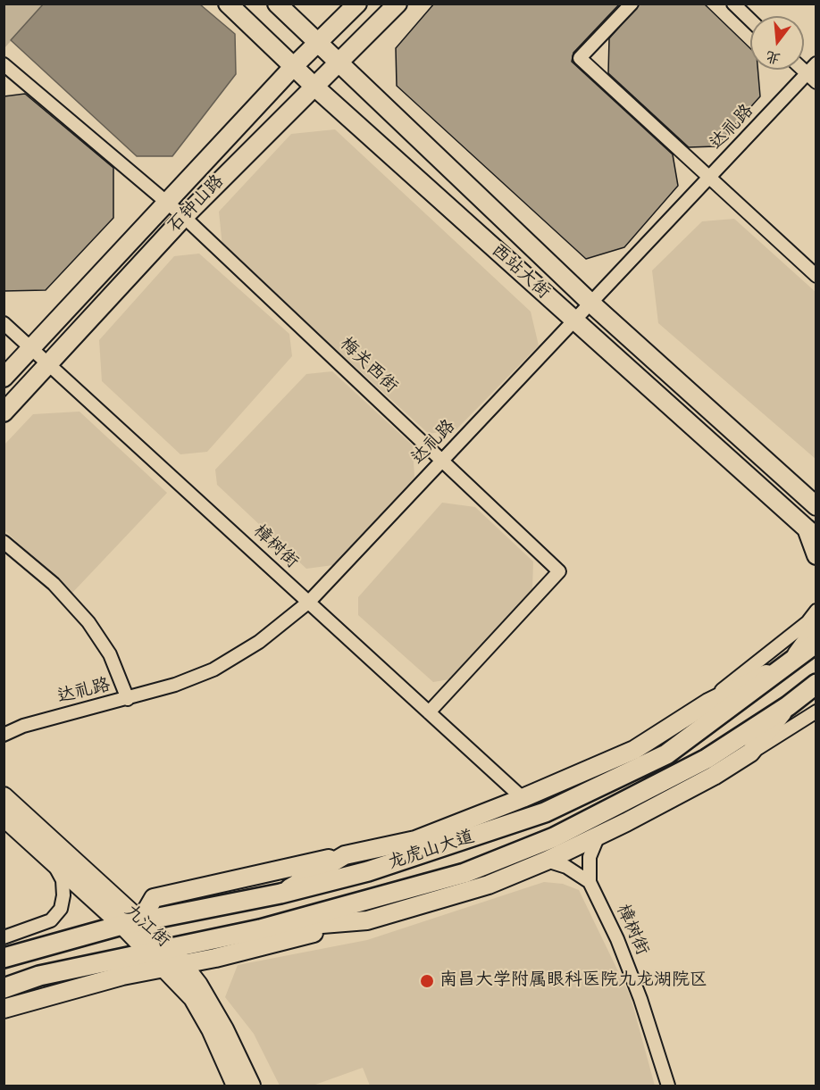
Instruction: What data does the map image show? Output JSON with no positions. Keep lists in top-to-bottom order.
{
  "streets": {
    "main road": [
      "石钟山路",
      "西站大街",
      "龙虎山大道",
      "九江街"
    ],
    "street": ["达礼路", "梅关西街", "樟树街"]
  },
  "crossings": [
    ["达礼路", "西站大街"],
    ["达礼路", "梅关西街"],
    ["达礼路", "樟树街"],
    ["石钟山路", "西站大街"],
    ["石钟山路", "梅关西街"],
    ["石钟山路", "樟树街"],
    ["梅关西街", "樟树街"],
    ["龙虎山大道", "九江街"]
  ],
  "places": ["南昌大学附属眼科医院九龙湖院区"],
  "north": "bottom"
}
